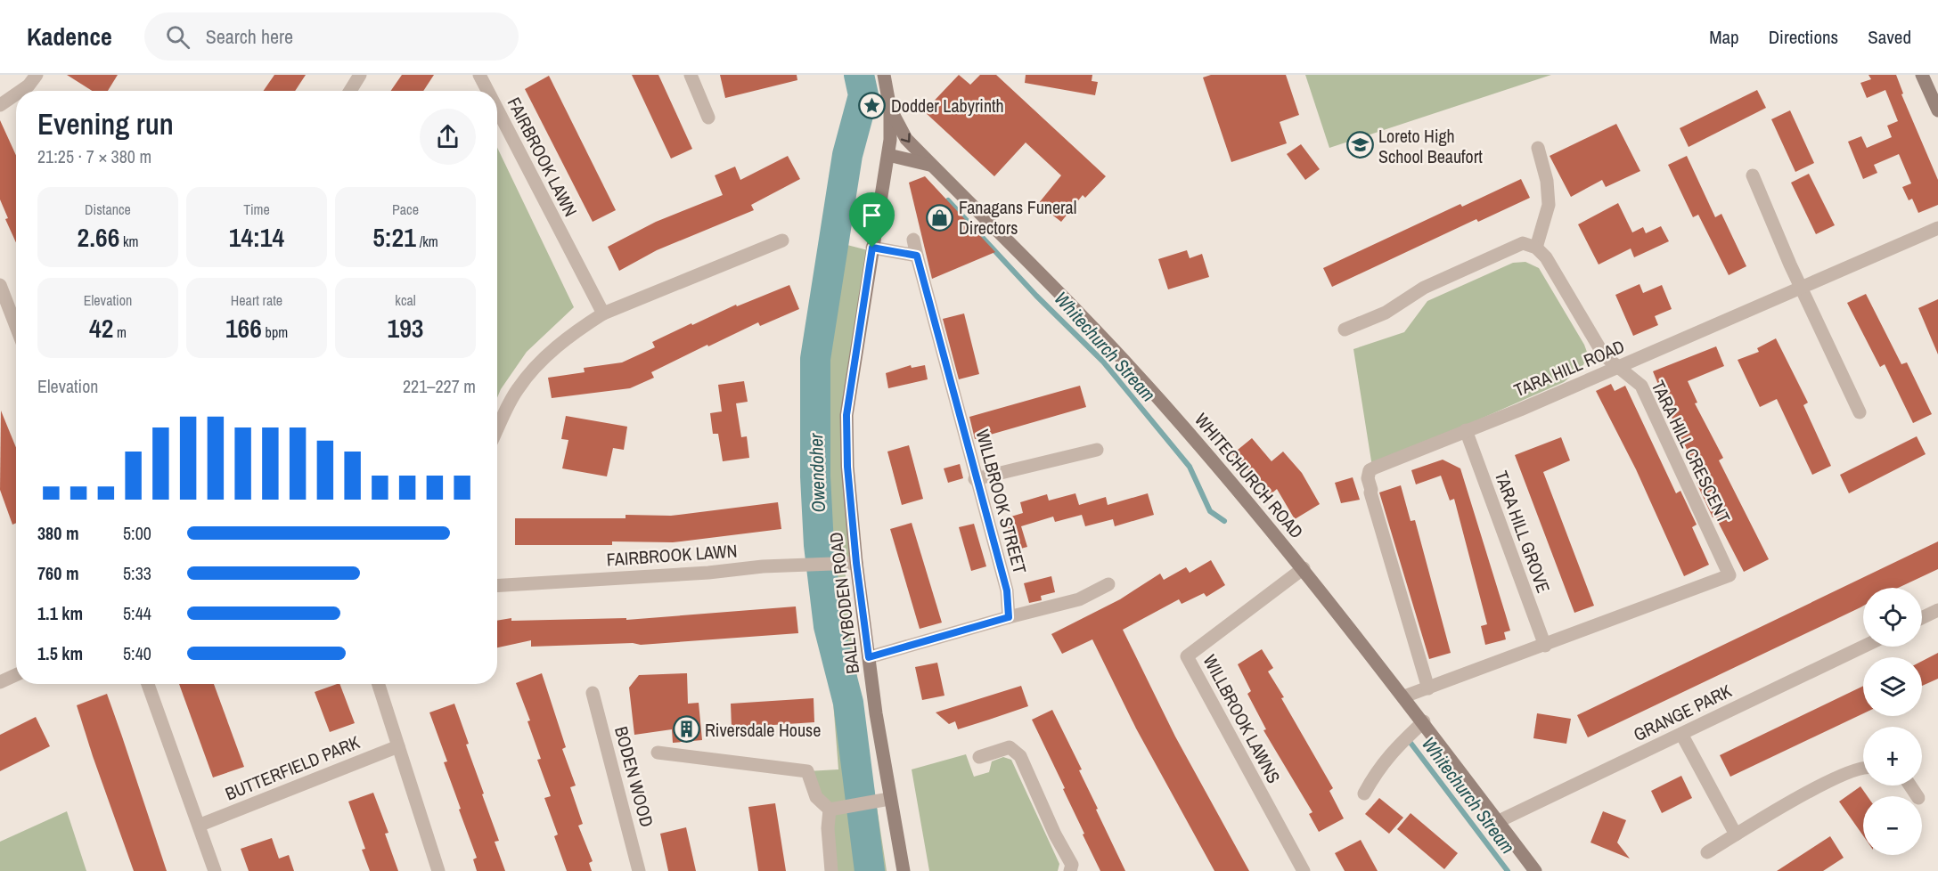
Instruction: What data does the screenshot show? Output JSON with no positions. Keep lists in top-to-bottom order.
{
  "streets": {
    "street": [
      "FAIRBROOK LAWN",
      "TARA HILL ROAD",
      "TARA HILL CRESCENT",
      "WHITECHURCH ROAD",
      "WILLBROOK STREET",
      "TARA HILL GROVE",
      "BALLYBODEN ROAD",
      "GRANGE PARK",
      "WILLBROOK LAWNS",
      "BUTTERFIELD PARK",
      "BODEN WOOD"
    ]
  },
  "crossings": [
    ["FAIRBROOK LAWN", "BALLYBODEN ROAD"],
    ["TARA HILL ROAD", "TARA HILL CRESCENT"],
    ["TARA HILL ROAD", "TARA HILL GROVE"],
    ["TARA HILL CRESCENT", "TARA HILL GROVE"],
    ["WHITECHURCH ROAD", "BALLYBODEN ROAD"],
    ["WHITECHURCH ROAD", "GRANGE PARK"],
    ["WHITECHURCH ROAD", "WILLBROOK LAWNS"]
  ],
  "water": ["Whitechurch Stream", "Owendoher"],
  "places": {
    "place": ["Dodder Labyrinth"],
    "school or university": ["Loreto High School Beaufort"],
    "shop": ["Fanagans Funeral Directors"],
    "building": ["Riversdale House"]
  },
  "page": {
    "header": "Kadence",
    "search": "Search here",
    "nav": ["Map", "Directions", "Saved"],
    "heading": ["Evening run", "21:25 · 7 × 380 m"],
    "stats": [
      ["Distance", "2.66 km"],
      ["Time", "14:14"],
      ["Pace", "5:21 /km"],
      ["Elevation", "42 m"],
      ["Heart rate", "166 bpm"],
      ["kcal", "193"]
    ],
    "chart": ["Elevation", "221–227 m"],
    "list": [
      {
        "name": "380 m",
        "note": "5:00"
      },
      {
        "name": "760 m",
        "note": "5:33"
      },
      {
        "name": "1.1 km",
        "note": "5:44"
      },
      {
        "name": "1.5 km",
        "note": "5:40"
      }
    ],
    "map_buttons": ["+", "−"]
  }
}
